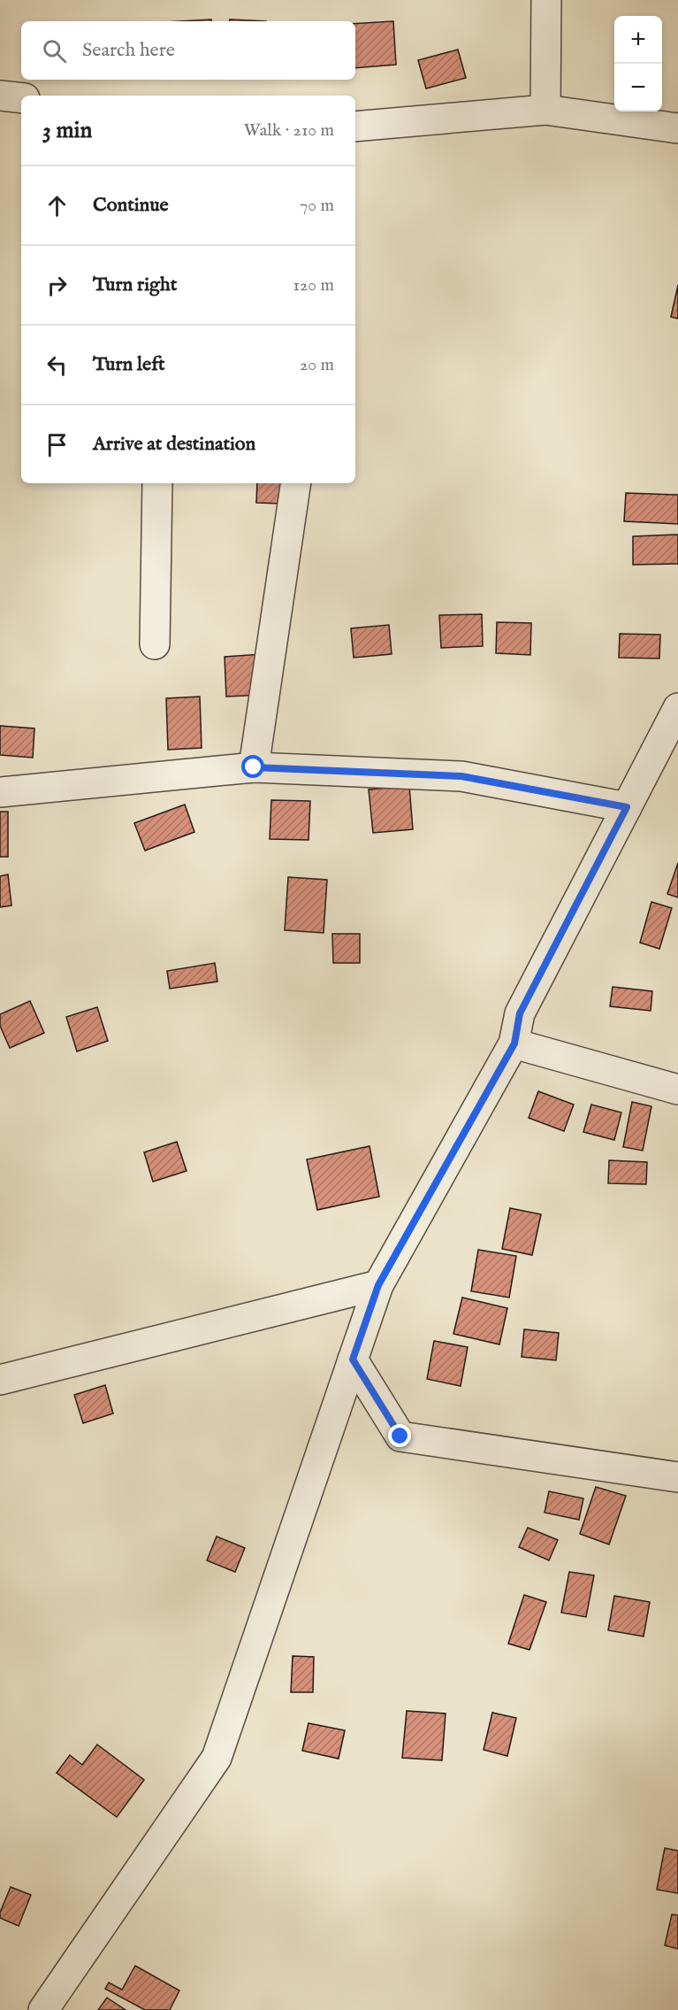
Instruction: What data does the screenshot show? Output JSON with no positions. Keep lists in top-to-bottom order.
{
  "page": {
    "map_buttons": ["+", "−"],
    "search": "Search here",
    "heading": ["3 min", "Walk · 210 m"],
    "list": [
      ["Continue", "70 m"],
      ["Turn right", "120 m"],
      ["Turn left", "20 m"],
      "Arrive at destination"
    ]
  }
}
